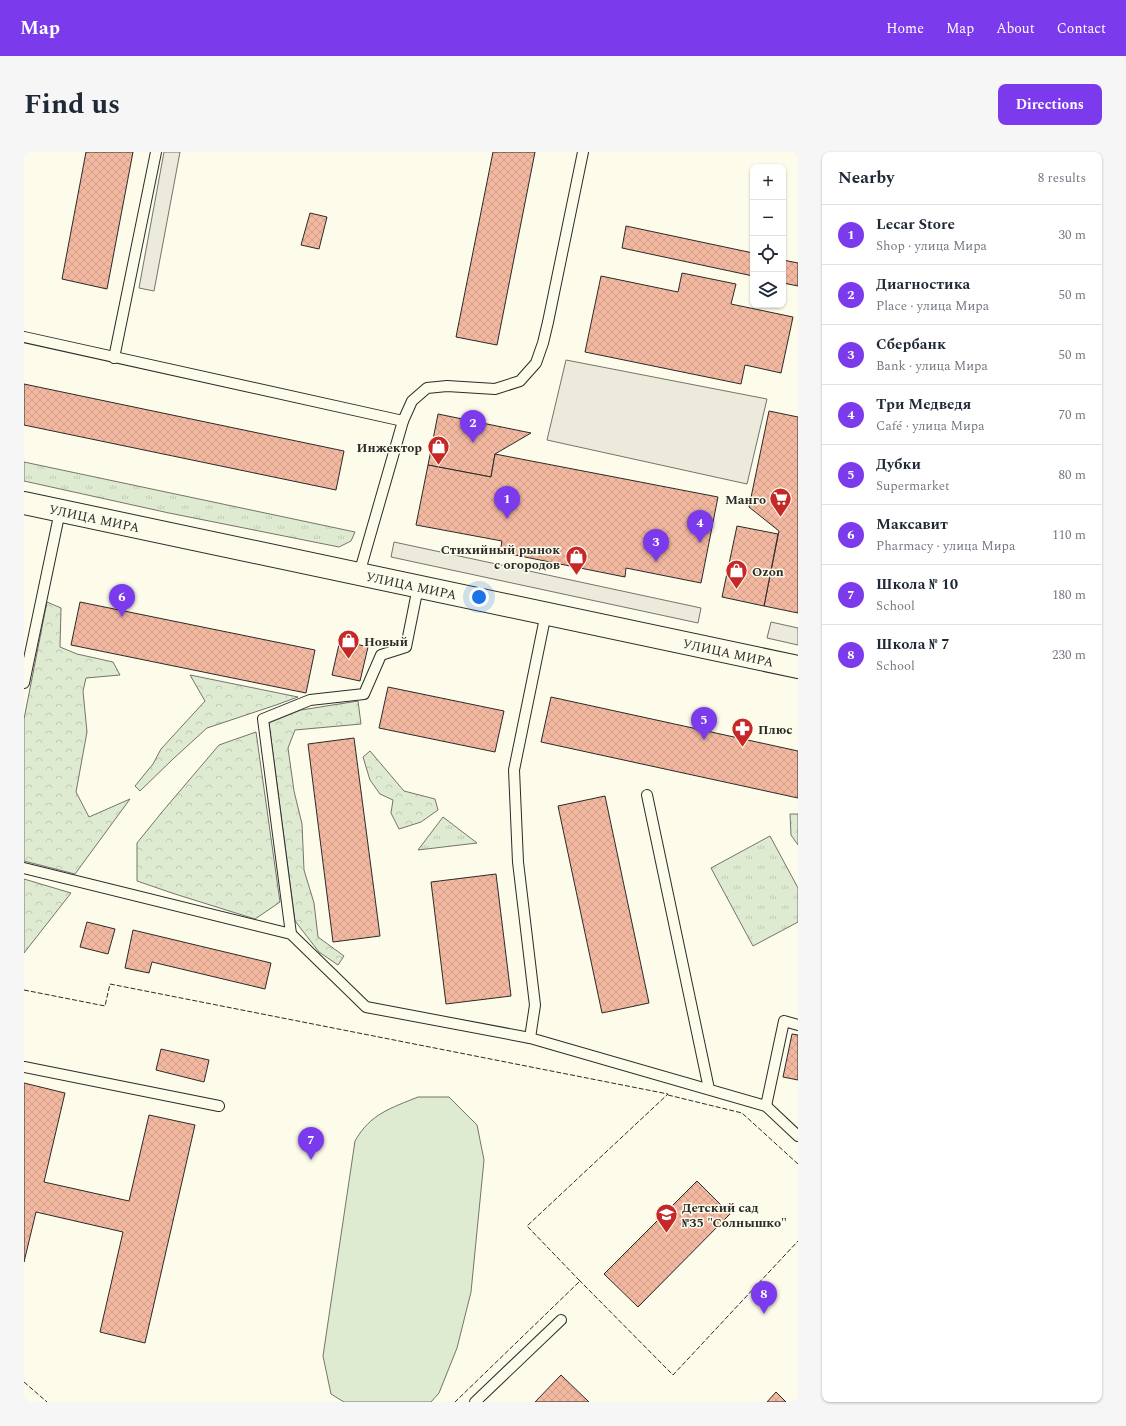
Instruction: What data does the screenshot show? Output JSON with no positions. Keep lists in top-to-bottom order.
{
  "streets": {
    "street": ["УЛИЦА МИРА"]
  },
  "places": {
    "shop": [
      "Инжектор",
      "Стихийный рынок с огородов",
      "Ozon",
      "Новый"
    ],
    "supermarket": ["Манго"],
    "pharmacy": ["Плюс"],
    "school or university": ["Детский сад №35 \"Солнышко\""]
  },
  "page": {
    "header": "Map",
    "nav": [
      "Home",
      "Map",
      "About",
      "Contact"
    ],
    "title": "Find us",
    "buttons": "Directions",
    "heading": ["Nearby", "8 results"],
    "map_buttons": ["+", "−"],
    "list": [
      {
        "mark": "1",
        "name": "Lecar Store",
        "note": "Shop · улица Мира",
        "value": "30 m"
      },
      {
        "mark": "2",
        "name": "Диагностика",
        "note": "Place · улица Мира",
        "value": "50 m"
      },
      {
        "mark": "3",
        "name": "Сбербанк",
        "note": "Bank · улица Мира",
        "value": "50 m"
      },
      {
        "mark": "4",
        "name": "Три Медведя",
        "note": "Café · улица Мира",
        "value": "70 m"
      },
      {
        "mark": "5",
        "name": "Дубки",
        "note": "Supermarket",
        "value": "80 m"
      },
      {
        "mark": "6",
        "name": "Максавит",
        "note": "Pharmacy · улица Мира",
        "value": "110 m"
      },
      {
        "mark": "7",
        "name": "Школа № 10",
        "note": "School",
        "value": "180 m"
      },
      {
        "mark": "8",
        "name": "Школа № 7",
        "note": "School",
        "value": "230 m"
      }
    ],
    "pins": [
      "2",
      "1",
      "4",
      "3",
      "6",
      "5",
      "7",
      "8"
    ]
  }
}
